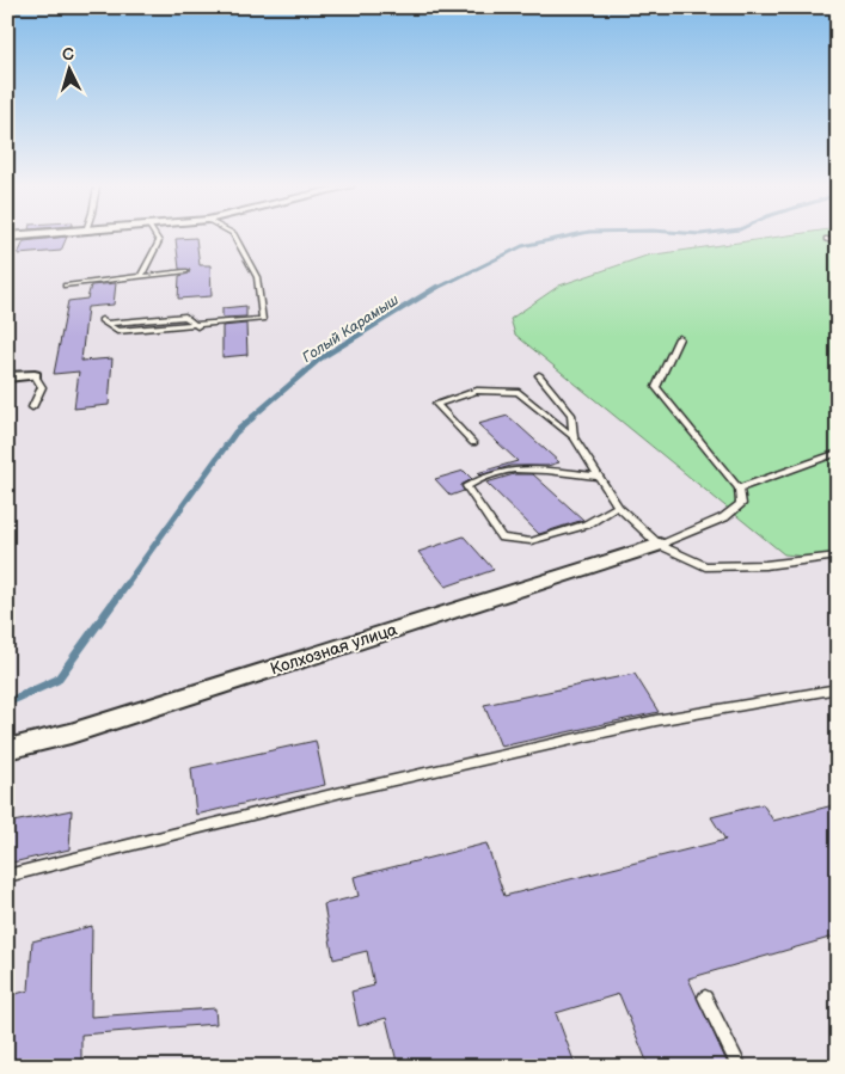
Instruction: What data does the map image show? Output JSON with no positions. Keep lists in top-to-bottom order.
{
  "streets": {
    "street": ["Колхозная улица"]
  },
  "water": ["Голый Карамыш"],
  "north": "top"
}
